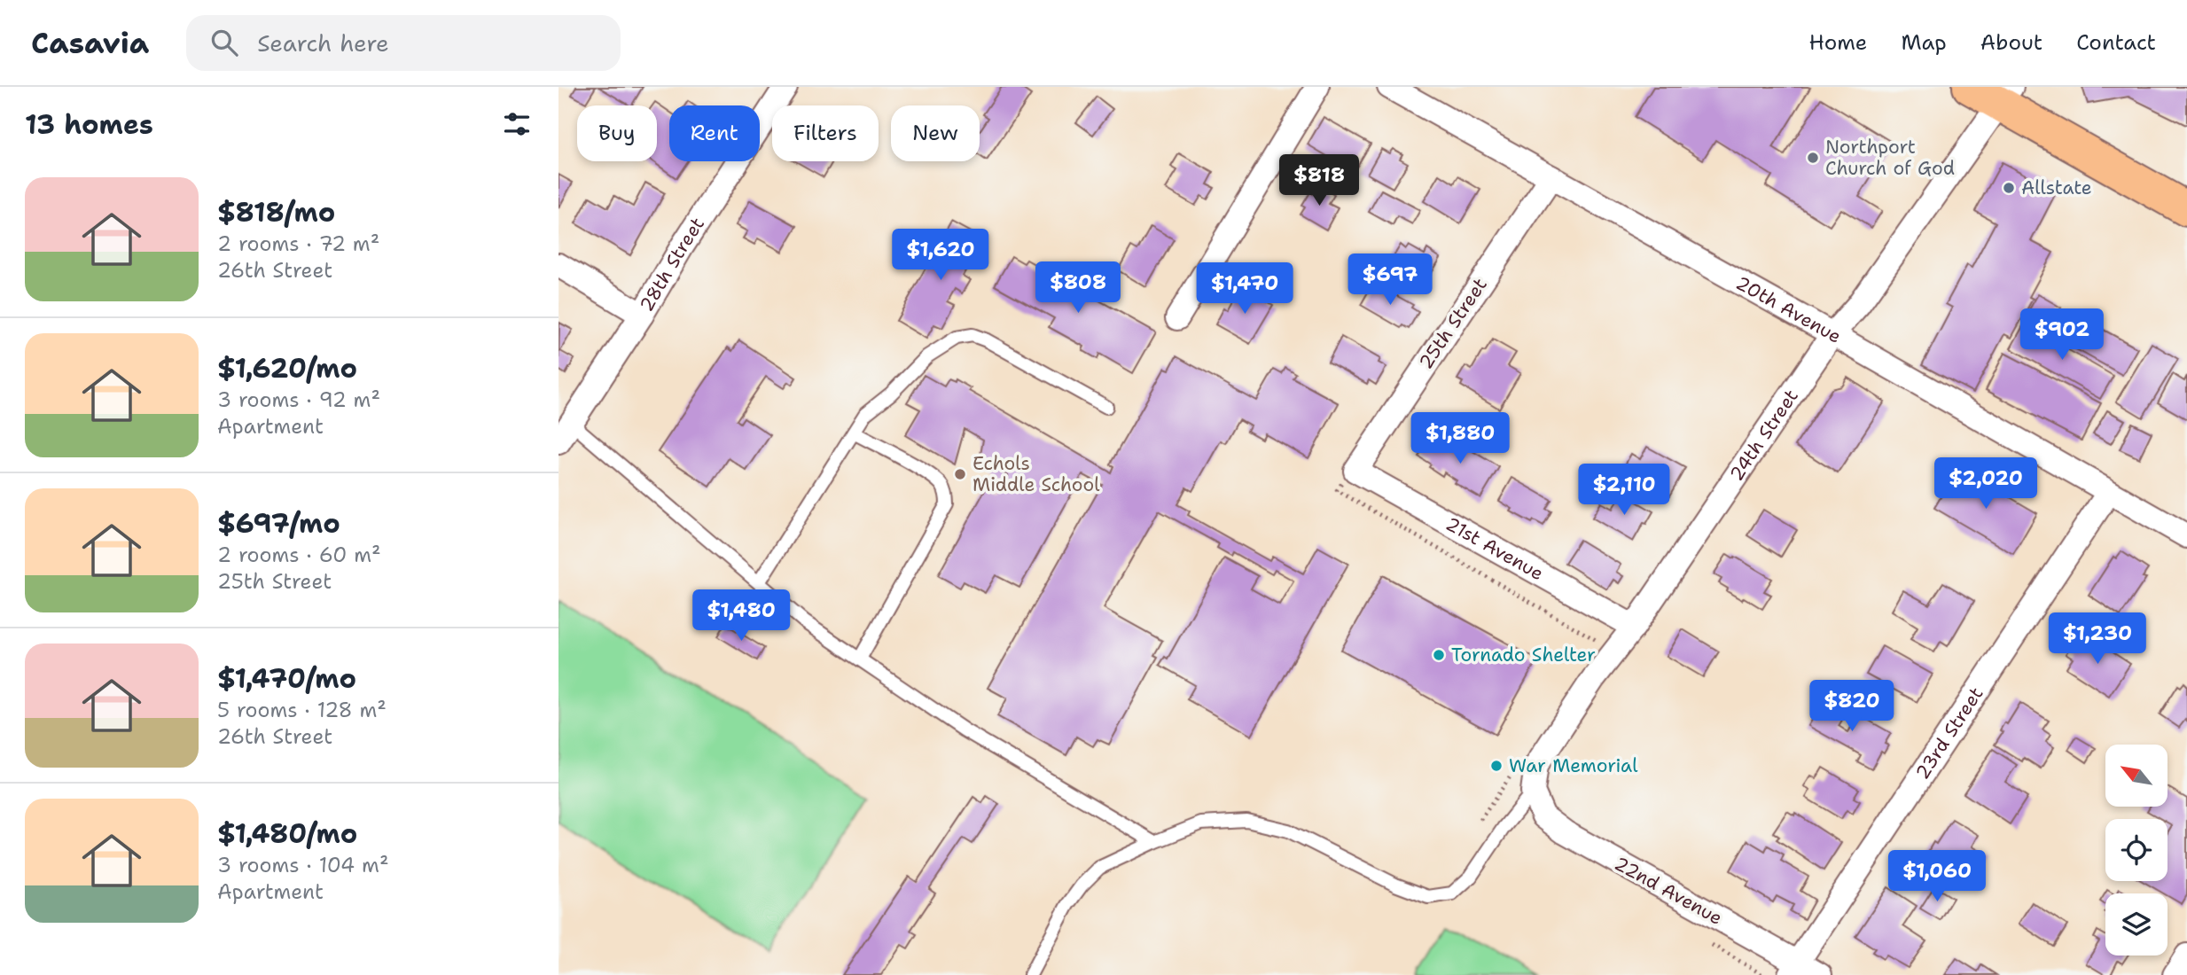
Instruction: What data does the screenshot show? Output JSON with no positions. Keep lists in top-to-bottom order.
{
  "streets": {
    "street": [
      "28th Street",
      "20th Avenue",
      "25th Street",
      "24th Street",
      "21st Avenue",
      "23rd Street",
      "22nd Avenue"
    ]
  },
  "crossings": [
    ["20th Avenue", "25th Street"],
    ["20th Avenue", "24th Street"],
    ["20th Avenue", "23rd Street"],
    ["25th Street", "21st Avenue"],
    ["24th Street", "21st Avenue"],
    ["24th Street", "22nd Avenue"],
    ["23rd Street", "22nd Avenue"]
  ],
  "places": [
    "Northport Church of God",
    "Allstate",
    "Echols Middle School",
    "Tornado Shelter",
    "War Memorial"
  ],
  "north": "top left",
  "page": {
    "header": "Casavia",
    "search": "Search here",
    "nav": [
      "Home",
      "Map",
      "About",
      "Contact"
    ],
    "heading": "13 homes",
    "chip": [
      "Buy",
      "Rent",
      "Filters",
      "New"
    ],
    "price": [
      "$818",
      "$1,620",
      "$697",
      "$808",
      "$1,470",
      "$902",
      "$1,880",
      "$2,020",
      "$2,110",
      "$1,480",
      "$1,230",
      "$820",
      "$1,060"
    ],
    "list": [
      {
        "name": "$818/mo",
        "note": "2 rooms · 72 m² · 26th Street"
      },
      {
        "name": "$1,620/mo",
        "note": "3 rooms · 92 m² · Apartment"
      },
      {
        "name": "$697/mo",
        "note": "2 rooms · 60 m² · 25th Street"
      },
      {
        "name": "$1,470/mo",
        "note": "5 rooms · 128 m² · 26th Street"
      },
      {
        "name": "$1,480/mo",
        "note": "3 rooms · 104 m² · Apartment"
      }
    ]
  }
}
